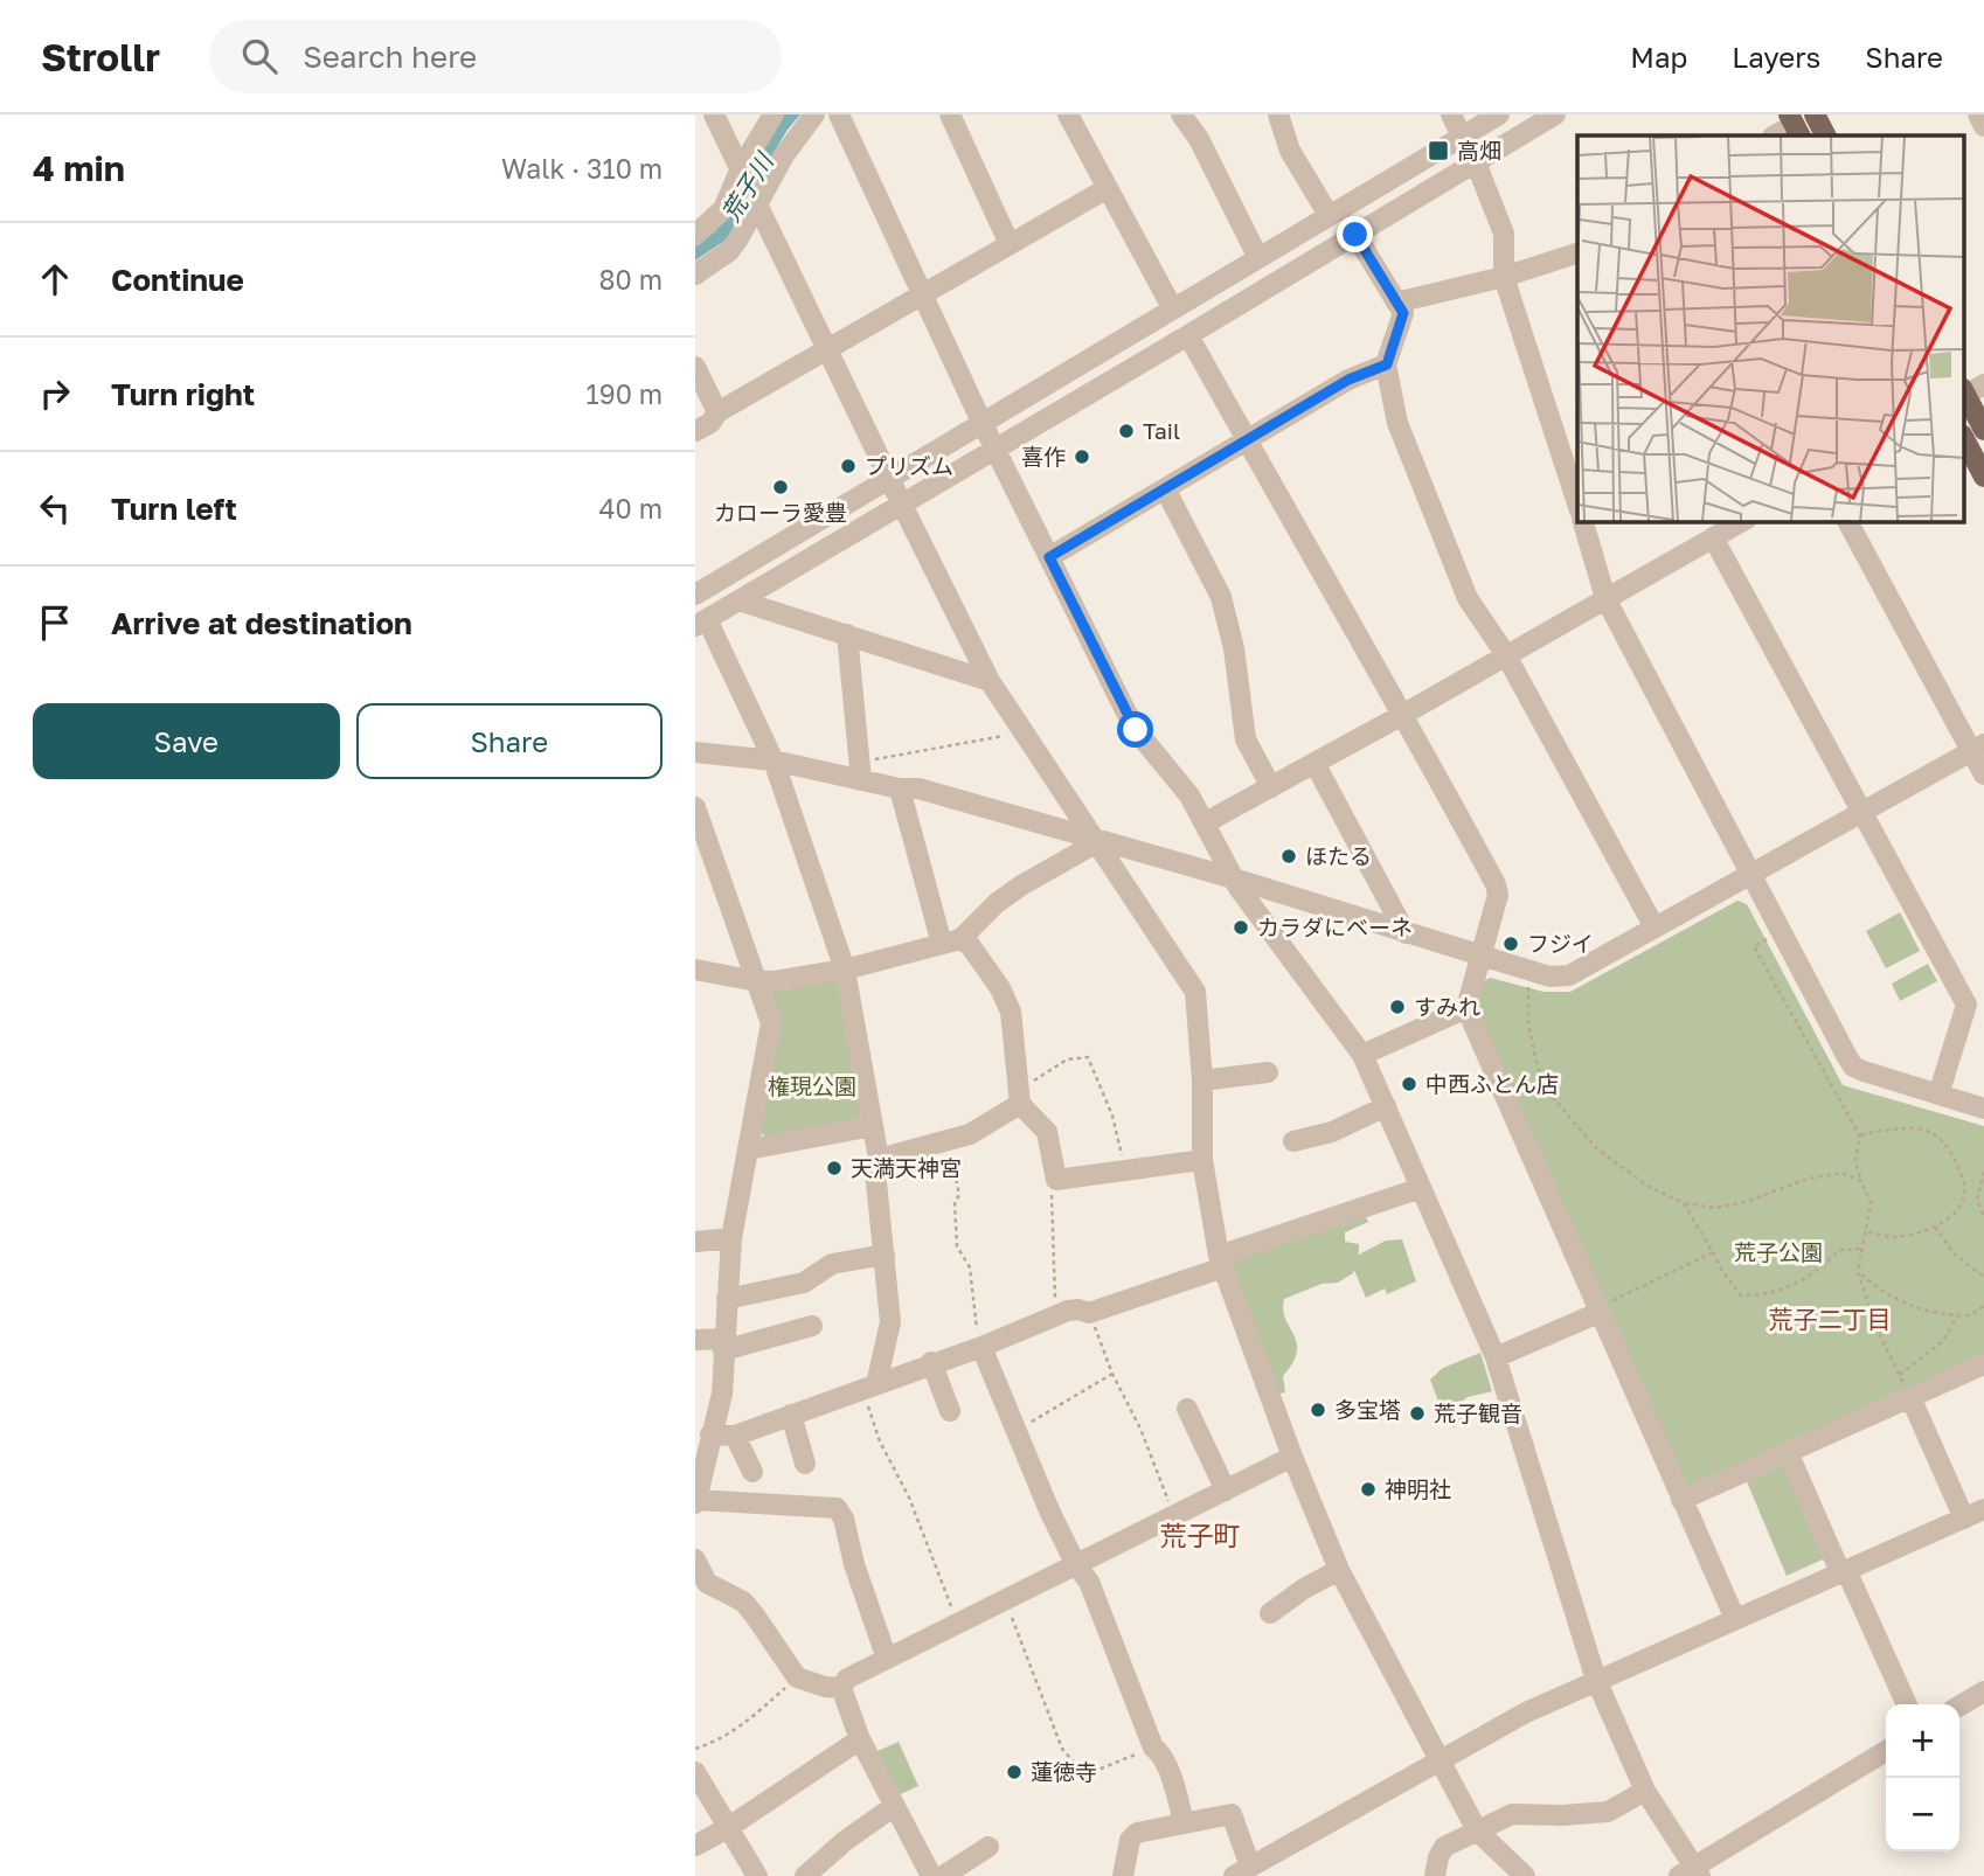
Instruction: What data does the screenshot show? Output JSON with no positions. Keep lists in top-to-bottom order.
{
  "districts": ["荒子二丁目", "荒子町"],
  "water": ["荒子川"],
  "parks": ["権現公園", "荒子公園"],
  "places": {
    "transit": ["高畑"],
    "other": [
      "Tail",
      "喜作",
      "プリズム",
      "カローラ愛豊",
      "ほたる",
      "カラダにベーネ",
      "フジイ",
      "すみれ",
      "中西ふとん店",
      "天満天神宮",
      "多宝塔",
      "荒子観音",
      "神明社",
      "蓮徳寺"
    ]
  },
  "page": {
    "header": "Strollr",
    "search": "Search here",
    "nav": ["Map", "Layers", "Share"],
    "heading": ["4 min", "Walk · 310 m"],
    "list": [
      ["Continue", "80 m"],
      ["Turn right", "190 m"],
      ["Turn left", "40 m"],
      "Arrive at destination"
    ],
    "buttons": ["Save", "Share"],
    "map_buttons": ["+", "−"]
  }
}
